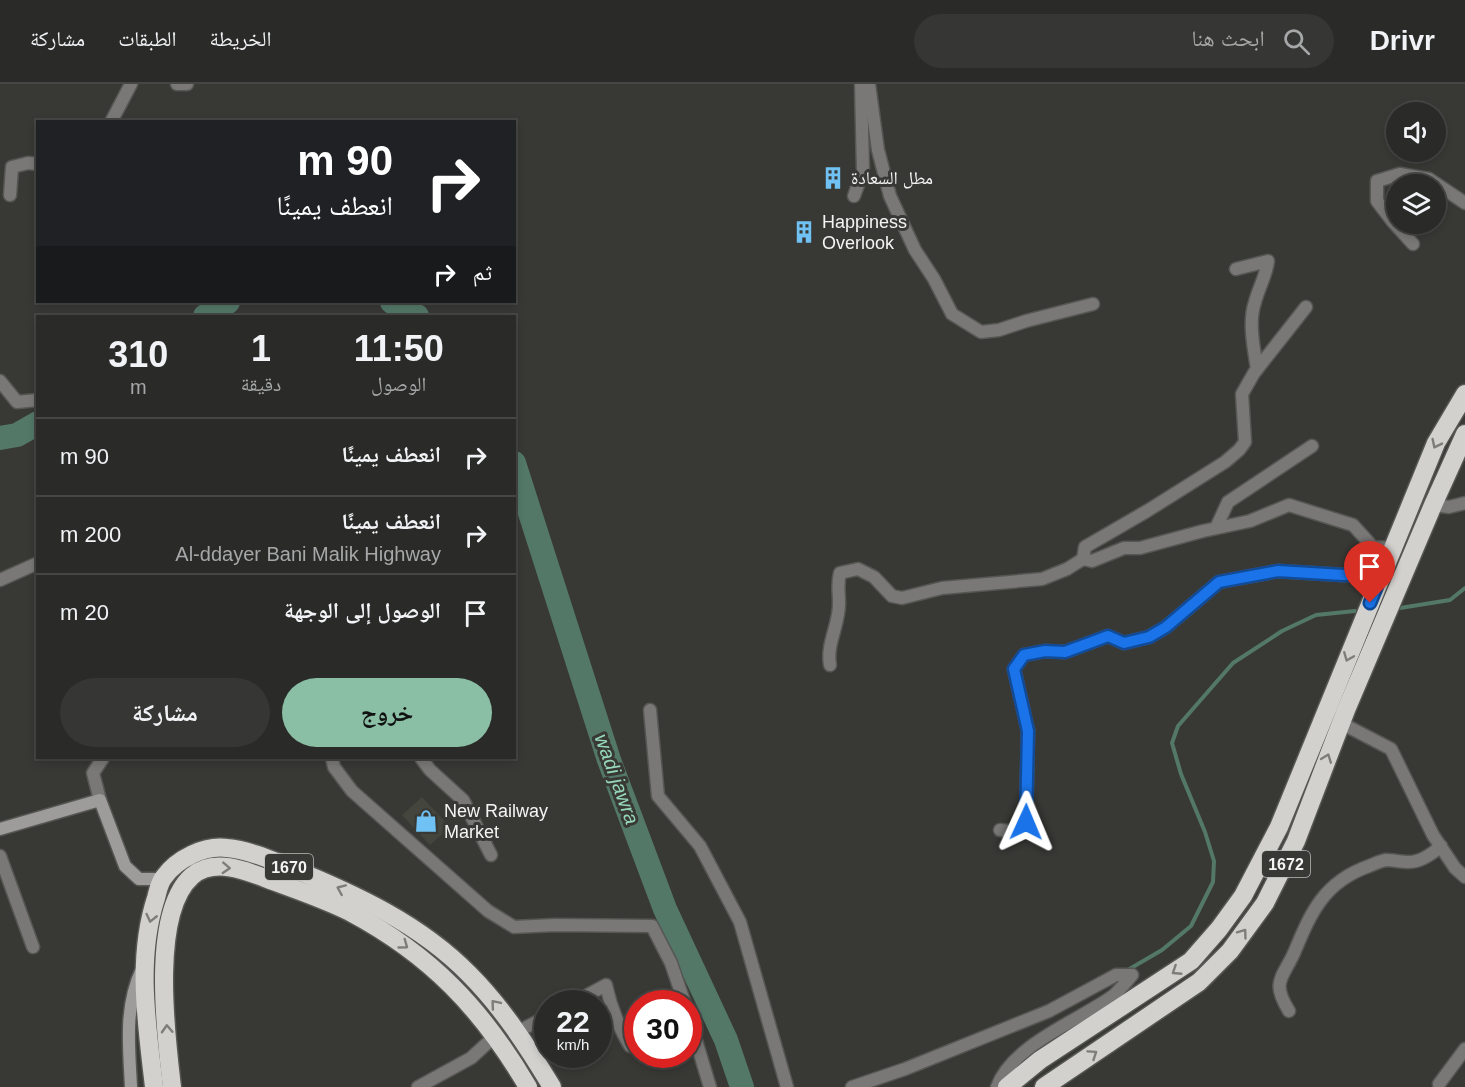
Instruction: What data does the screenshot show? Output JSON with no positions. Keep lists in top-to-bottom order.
{
  "streets": {
    "highway": ["1672", "1670"]
  },
  "water": ["wadi jawra"],
  "places": {
    "building": ["مطل السعادة", "Happiness Overlook"],
    "shop": ["New Railway Market"]
  },
  "page": {
    "header": "Drivr",
    "search": "ابحث هنا",
    "nav": ["الخريطة", "الطبقات", "مشاركة"],
    "turn": ["90 m", "انعطف يمينًا"],
    "then": "ثم",
    "eta": [
      "11:50",
      "الوصول",
      "1",
      "دقيقة",
      "310",
      "m"
    ],
    "list": [
      {
        "name": "انعطف يمينًا",
        "value": "90 m"
      },
      {
        "name": "انعطف يمينًا",
        "note": "Al-ddayer Bani Malik Highway",
        "value": "200 m"
      },
      {
        "name": "الوصول إلى الوجهة",
        "value": "20 m"
      }
    ],
    "buttons": ["خروج", "مشاركة"],
    "speed": "22 km/h",
    "limit": "30"
  }
}
